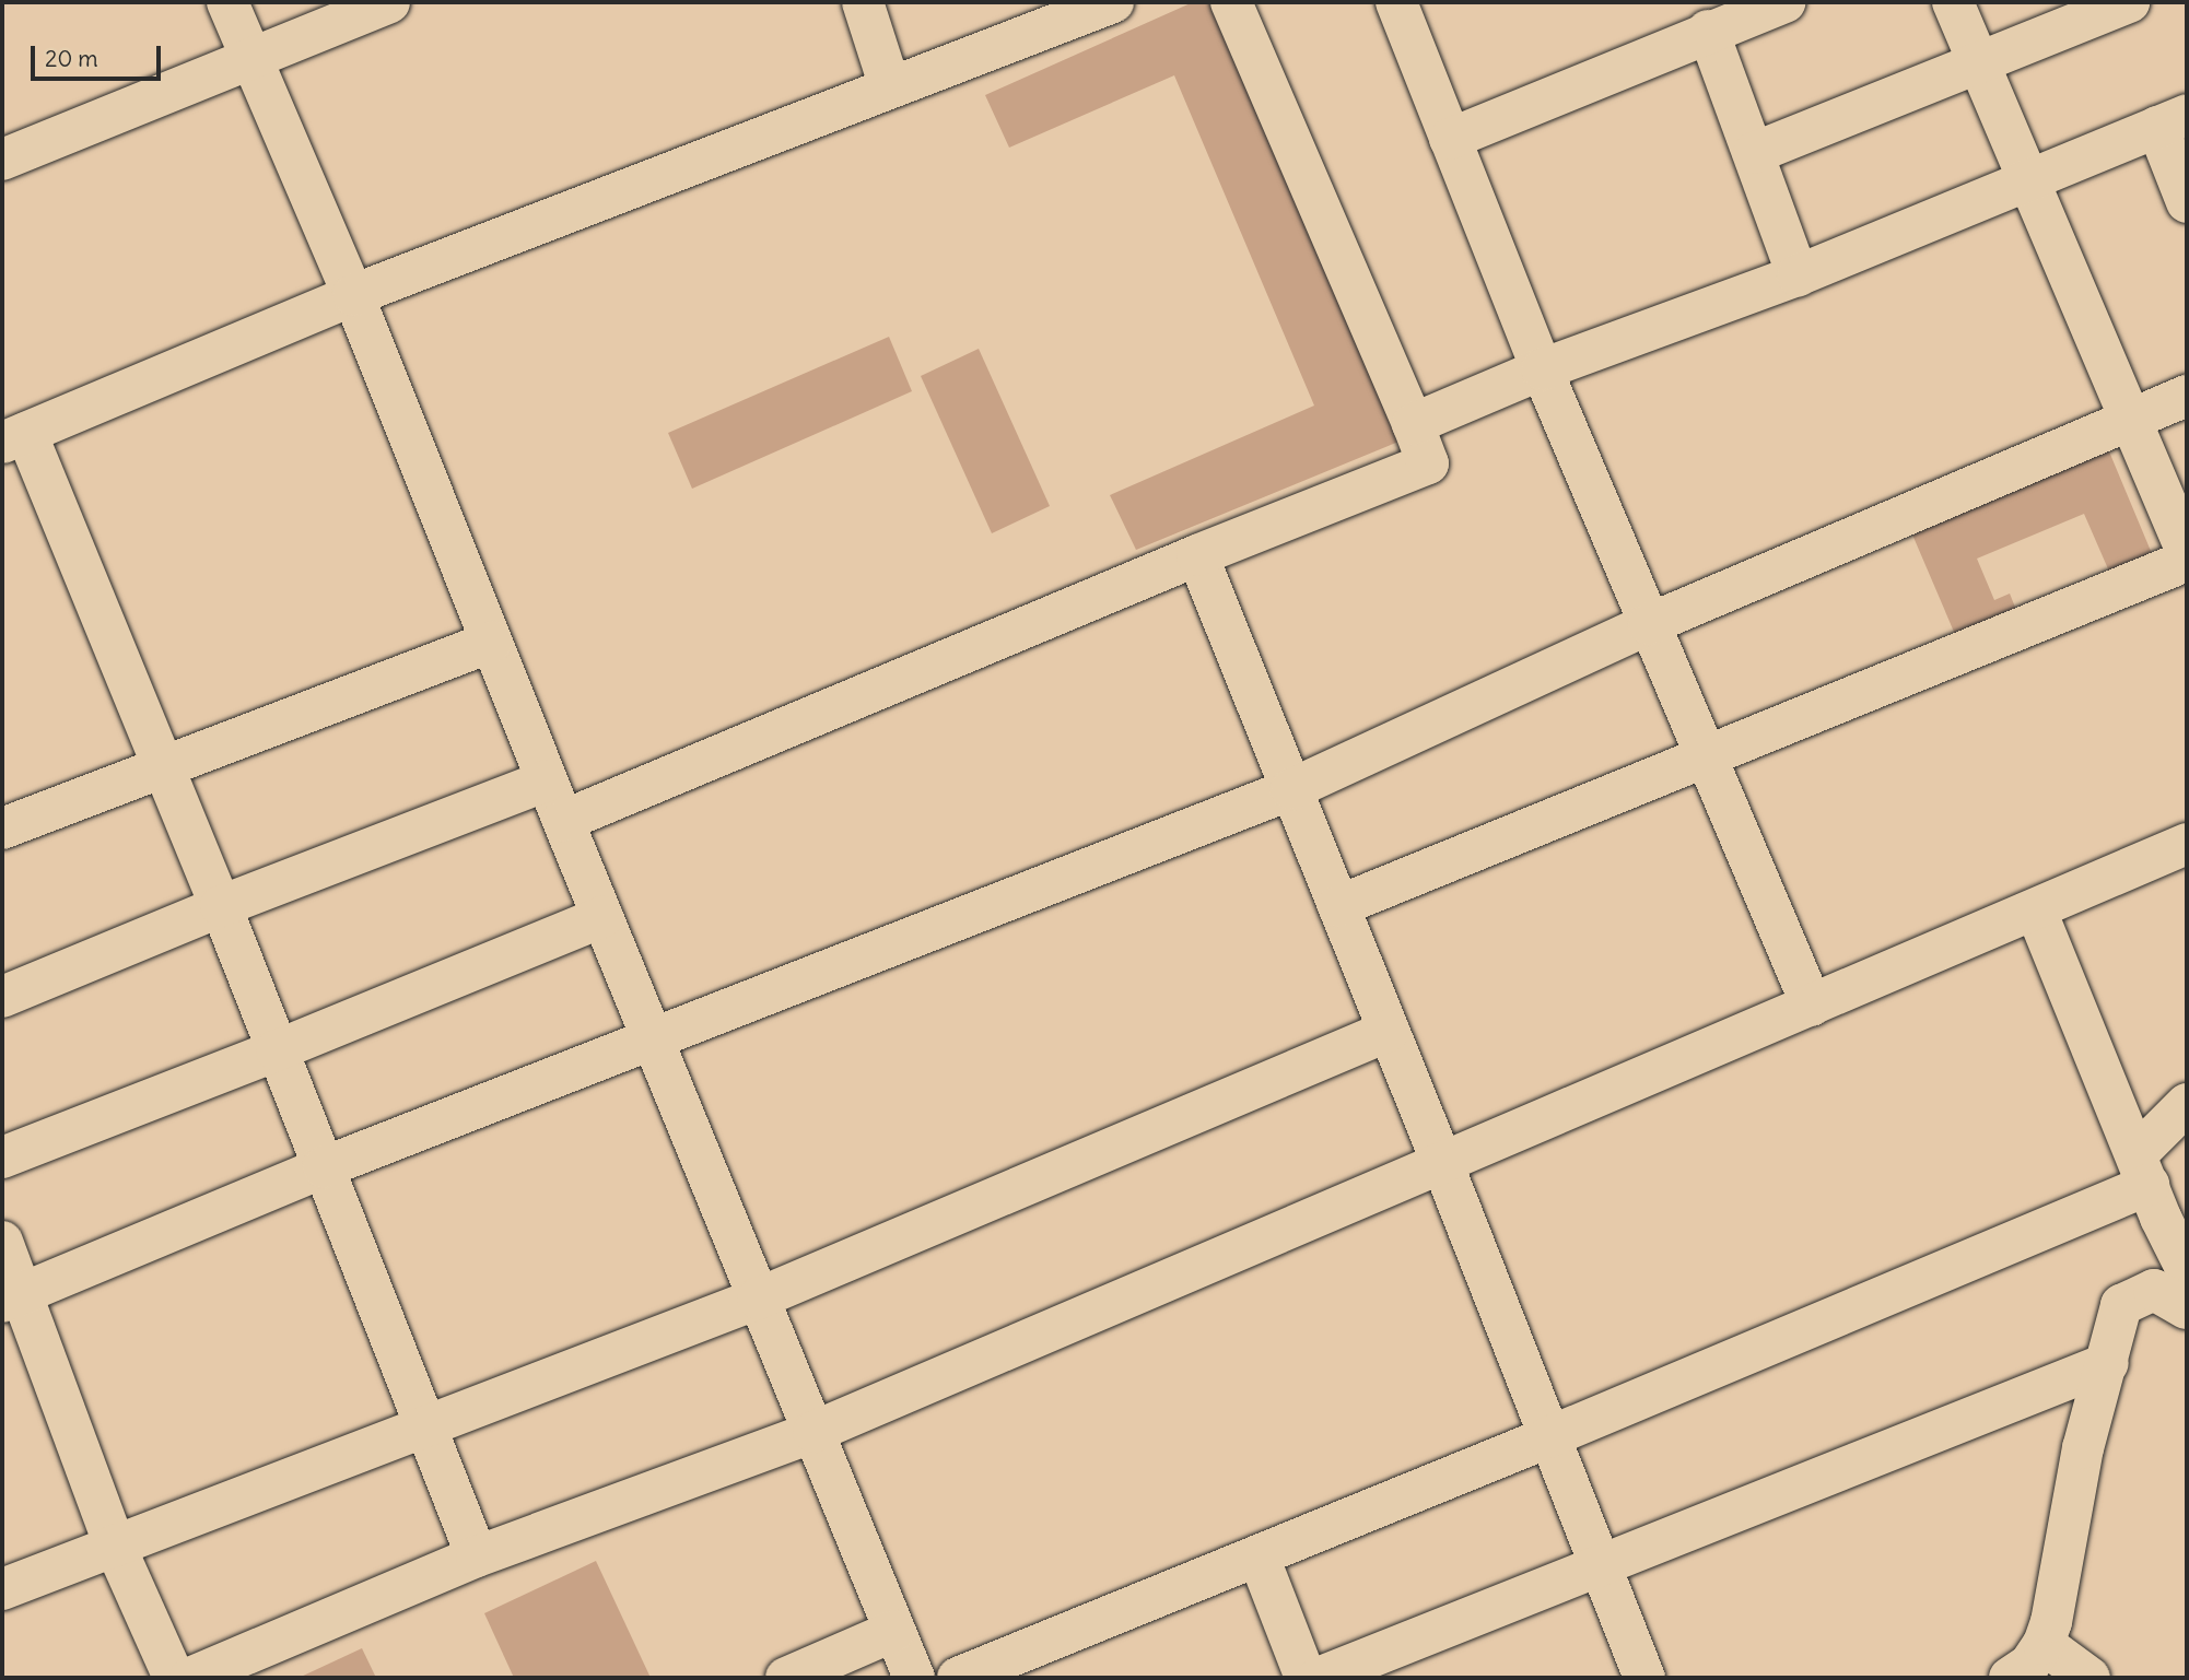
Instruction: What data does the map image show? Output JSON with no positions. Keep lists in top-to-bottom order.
{
  "scale_bar": "20 m"
}
